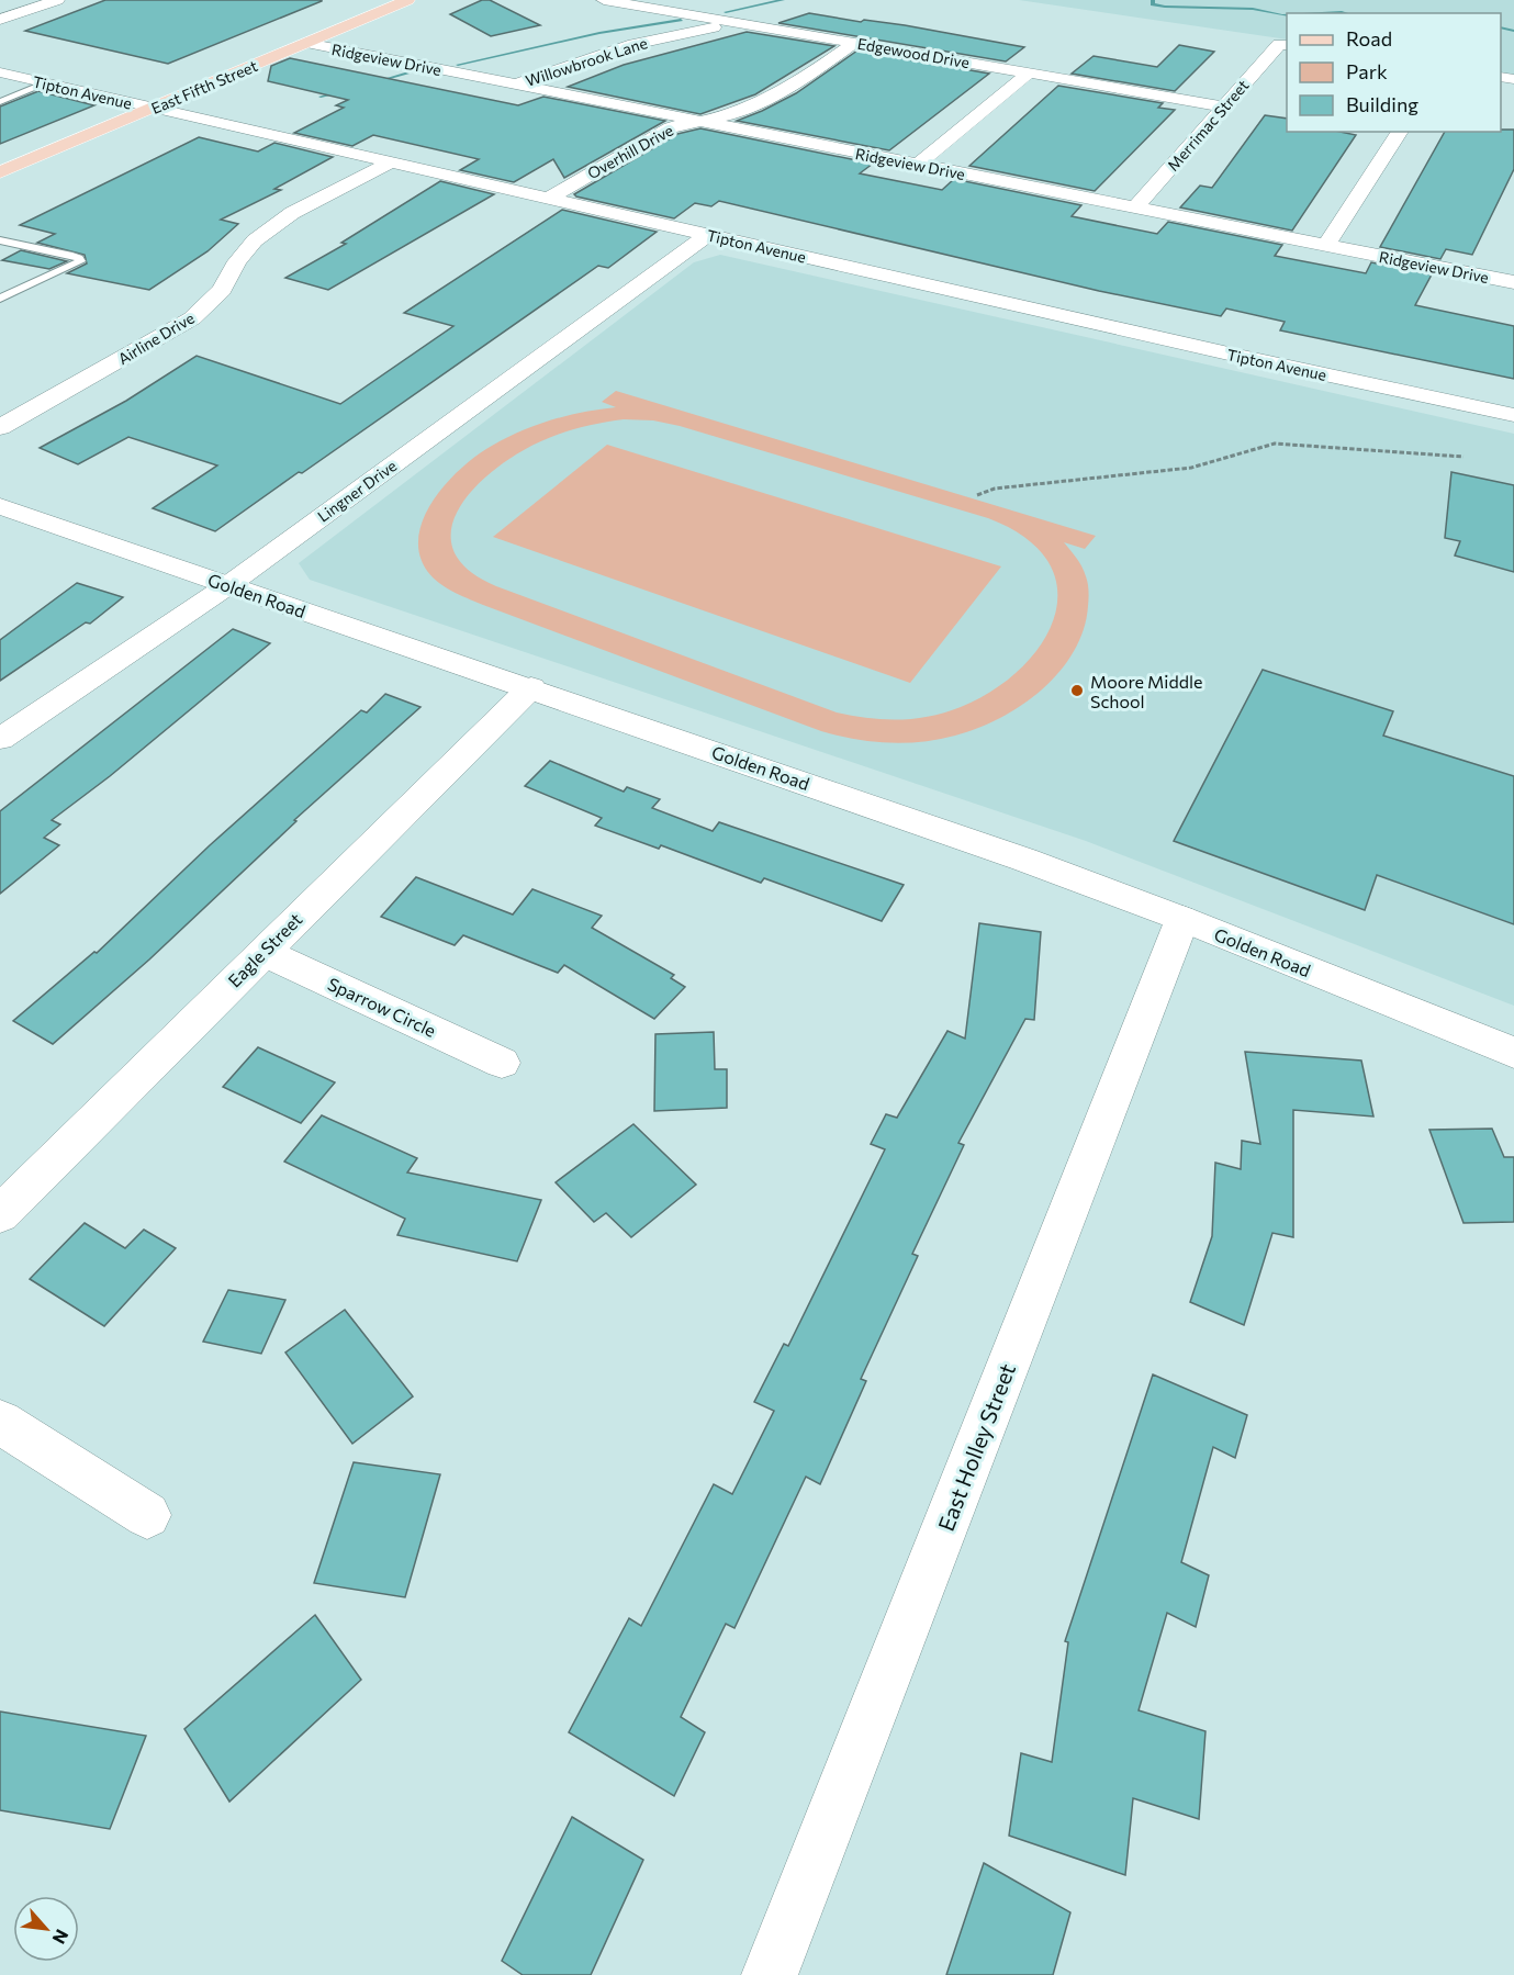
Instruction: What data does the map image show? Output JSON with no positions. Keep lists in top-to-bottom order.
{
  "streets": {
    "main road": ["East Fifth Street"],
    "street": [
      "Edgewood Drive",
      "Ridgeview Drive",
      "Willowbrook Lane",
      "Tipton Avenue",
      "Merrimac Street",
      "Overhill Drive",
      "Airline Drive",
      "Lingner Drive",
      "Golden Road",
      "Eagle Street",
      "Sparrow Circle",
      "East Holley Street"
    ]
  },
  "crossings": [
    ["Edgewood Drive", "Willowbrook Lane"],
    ["Edgewood Drive", "Merrimac Street"],
    ["Edgewood Drive", "Overhill Drive"],
    ["Ridgeview Drive", "Willowbrook Lane"],
    ["Ridgeview Drive", "East Fifth Street"],
    ["Ridgeview Drive", "Merrimac Street"],
    ["Ridgeview Drive", "Overhill Drive"],
    ["East Fifth Street", "Tipton Avenue"],
    ["Tipton Avenue", "Overhill Drive"],
    ["Tipton Avenue", "Airline Drive"],
    ["Tipton Avenue", "Lingner Drive"],
    ["Lingner Drive", "Golden Road"],
    ["Golden Road", "Eagle Street"],
    ["Golden Road", "East Holley Street"],
    ["Eagle Street", "Sparrow Circle"]
  ],
  "places": ["Moore Middle School"],
  "legend": ["Road", "Park", "Building"],
  "north": "bottom right"
}
